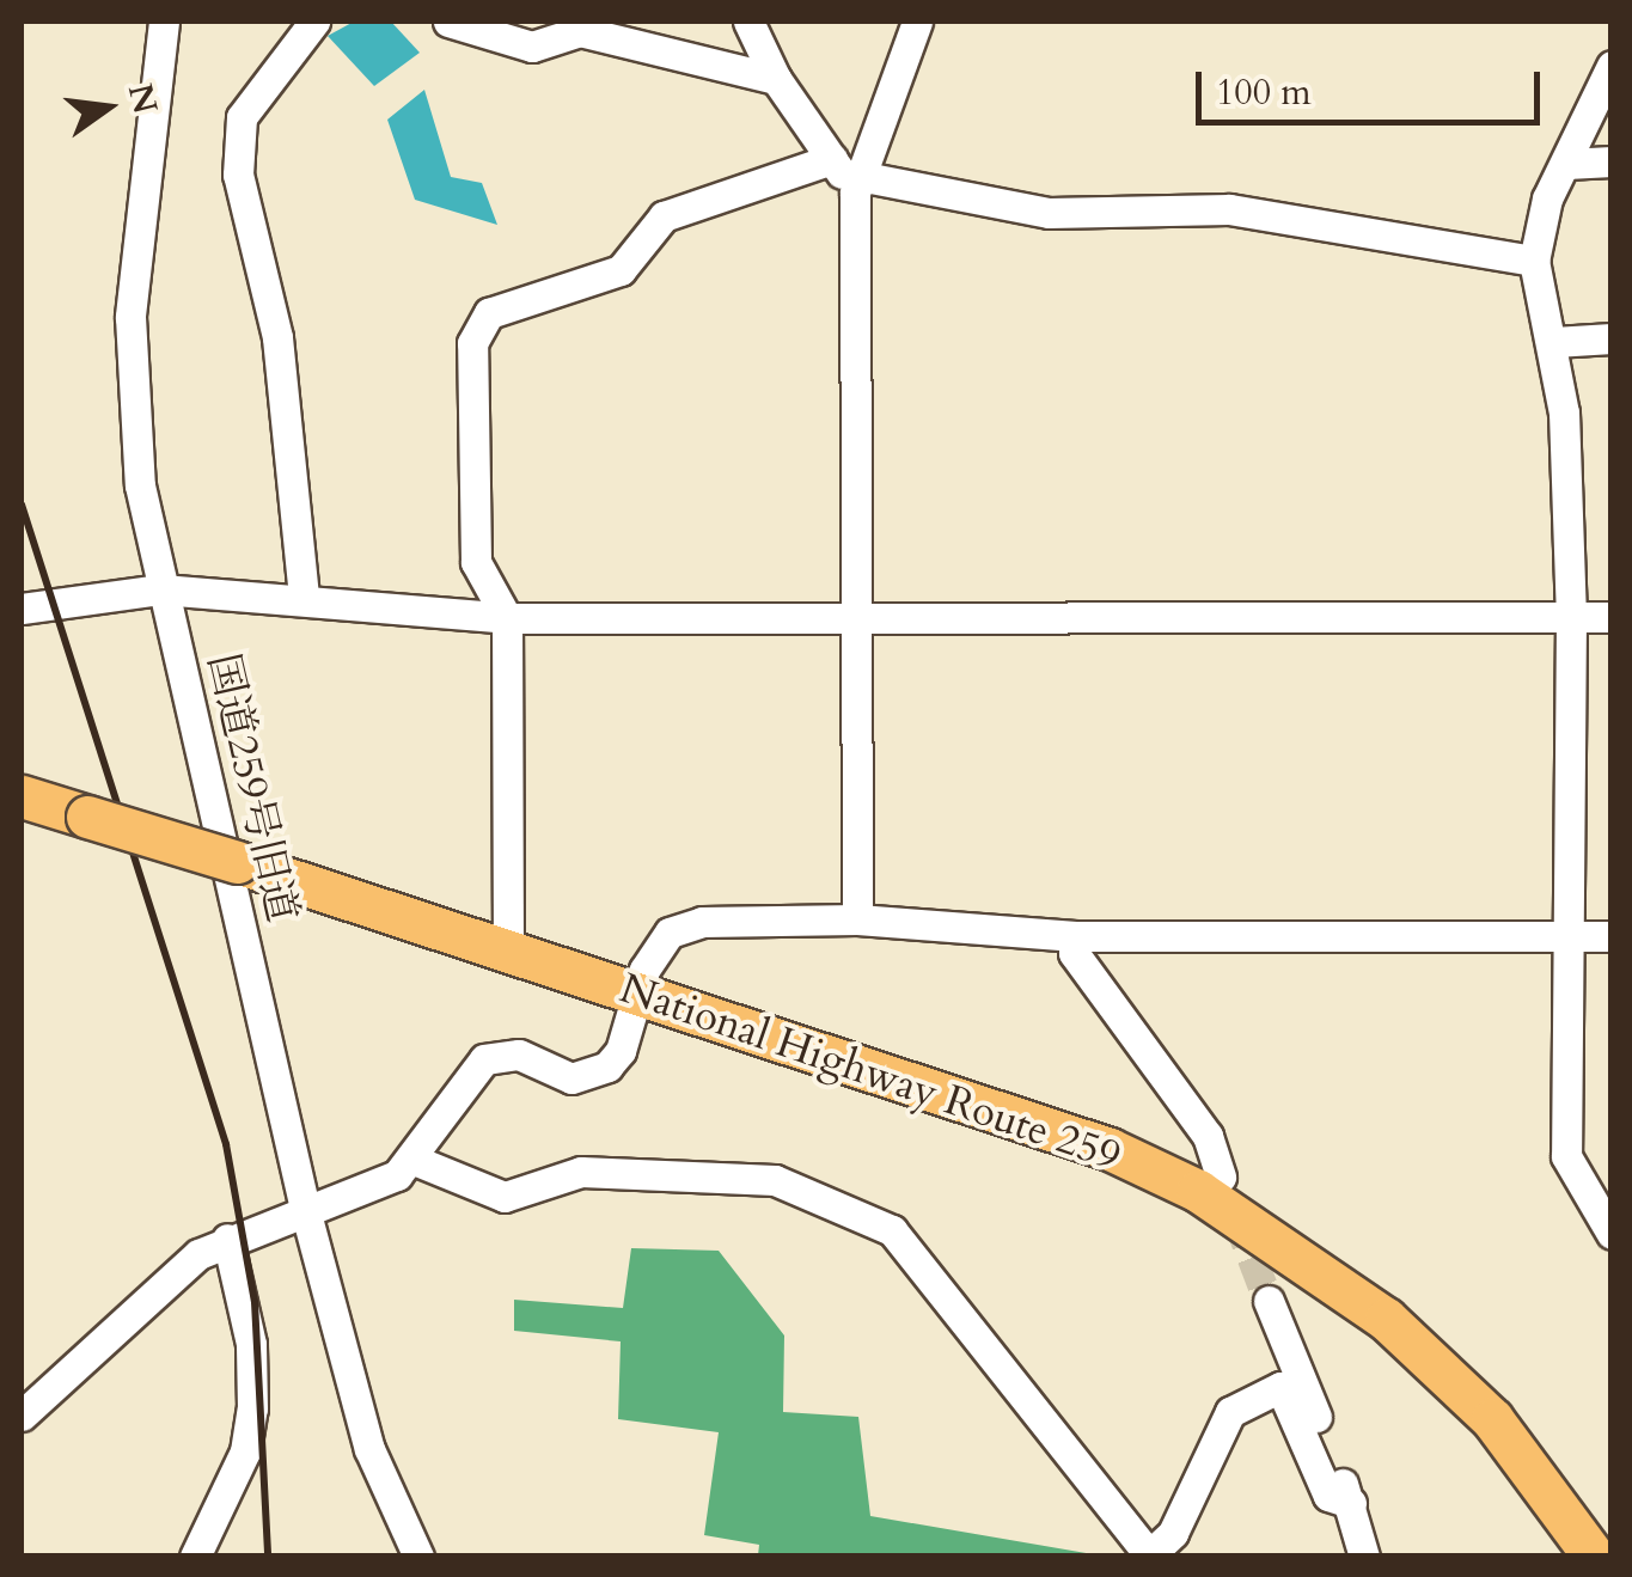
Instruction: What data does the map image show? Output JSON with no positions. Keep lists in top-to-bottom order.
{
  "streets": {
    "highway": ["National Highway Route 259"],
    "street": ["国道259号旧道"]
  },
  "scale_bar": "100 m",
  "north": "right"
}
